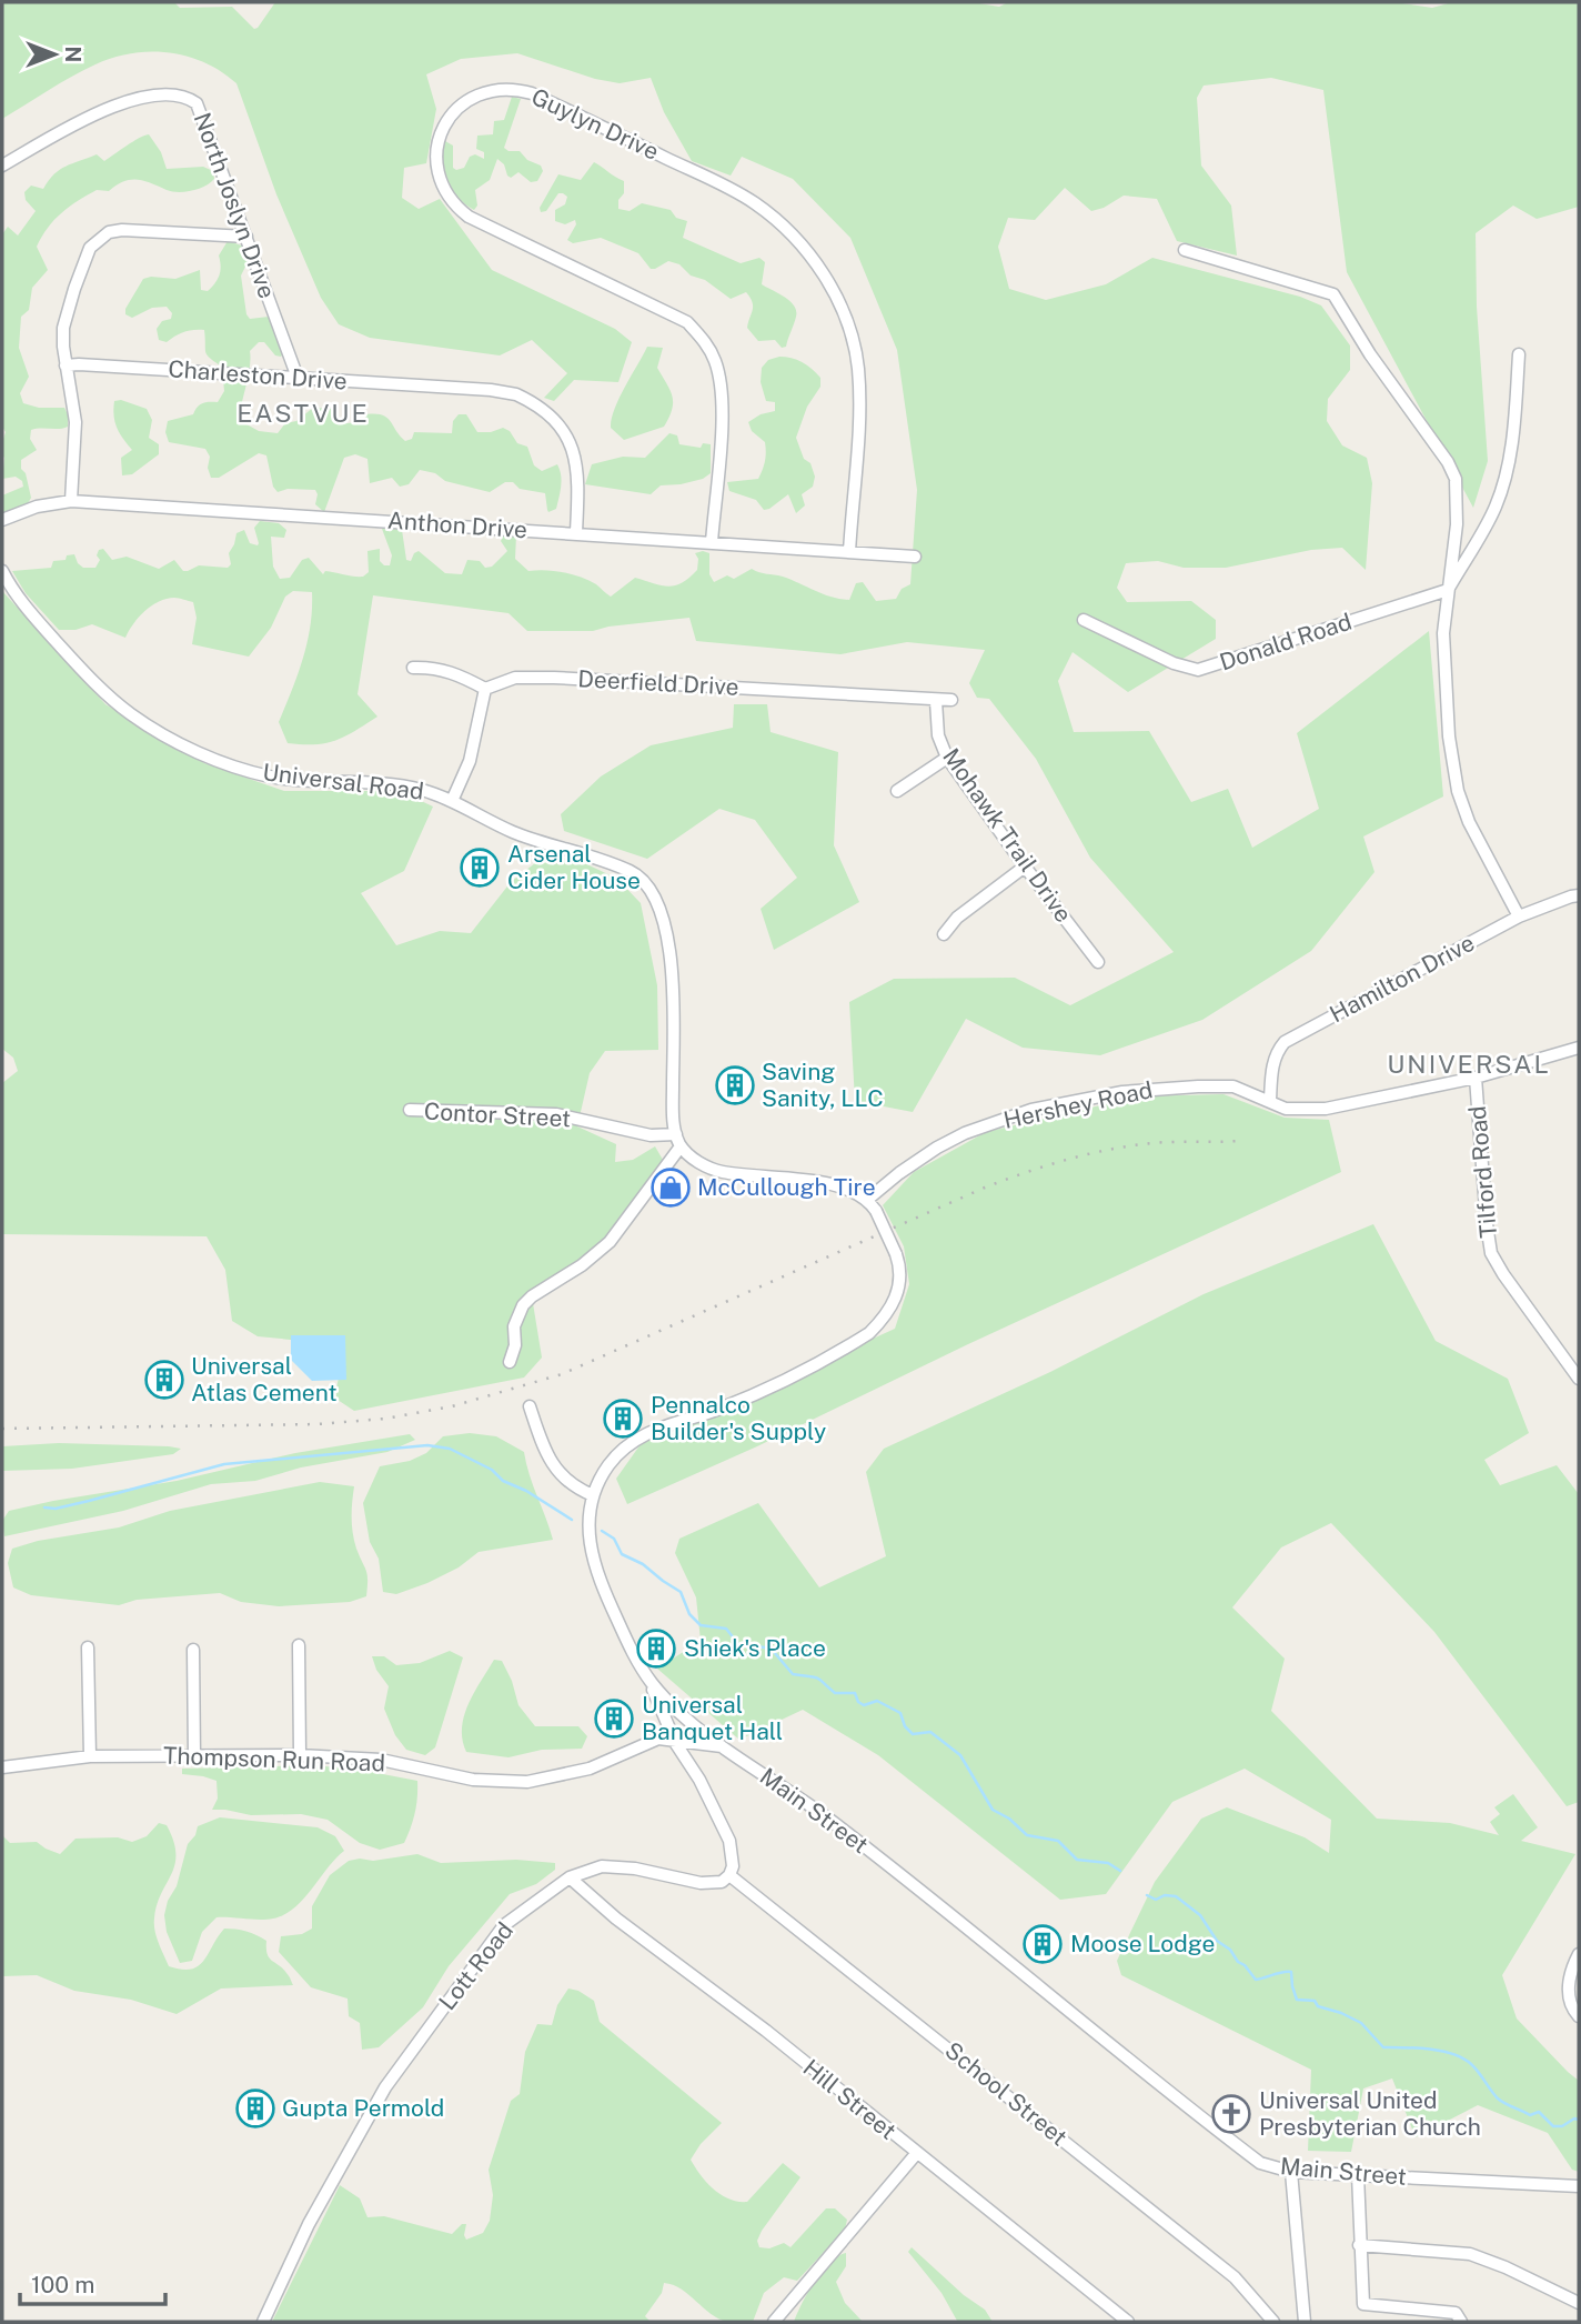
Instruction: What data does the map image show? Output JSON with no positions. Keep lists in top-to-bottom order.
{
  "streets": {
    "street": [
      "Guylyn Drive",
      "North Joslyn Drive",
      "Charleston Drive",
      "Anthon Drive",
      "Donald Road",
      "Deerfield Drive",
      "Universal Road",
      "Mohawk Trail Drive",
      "Hamilton Drive",
      "Hershey Road",
      "Contor Street",
      "Tilford Road",
      "Thompson Run Road",
      "Main Street",
      "Lott Road",
      "School Street",
      "Hill Street"
    ]
  },
  "crossings": [
    ["Guylyn Drive", "Anthon Drive"],
    ["North Joslyn Drive", "Charleston Drive"],
    ["Charleston Drive", "Anthon Drive"],
    ["Deerfield Drive", "Mohawk Trail Drive"],
    ["Universal Road", "Contor Street"],
    ["Hamilton Drive", "Hershey Road"],
    ["Hershey Road", "Tilford Road"],
    ["Hershey Road", "Main Street"],
    ["Thompson Run Road", "Main Street"],
    ["Lott Road", "School Street"],
    ["Lott Road", "Hill Street"]
  ],
  "districts": ["EASTVUE", "UNIVERSAL"],
  "places": {
    "building": [
      "Arsenal Cider House",
      "Saving Sanity, LLC",
      "Universal Atlas Cement",
      "Pennalco Builder's Supply",
      "Shiek's Place",
      "Universal Banquet Hall",
      "Moose Lodge",
      "Gupta Permold"
    ],
    "shop": ["McCullough Tire"],
    "church": ["Universal United Presbyterian Church"]
  },
  "scale_bar": "100 m",
  "north": "right"
}
